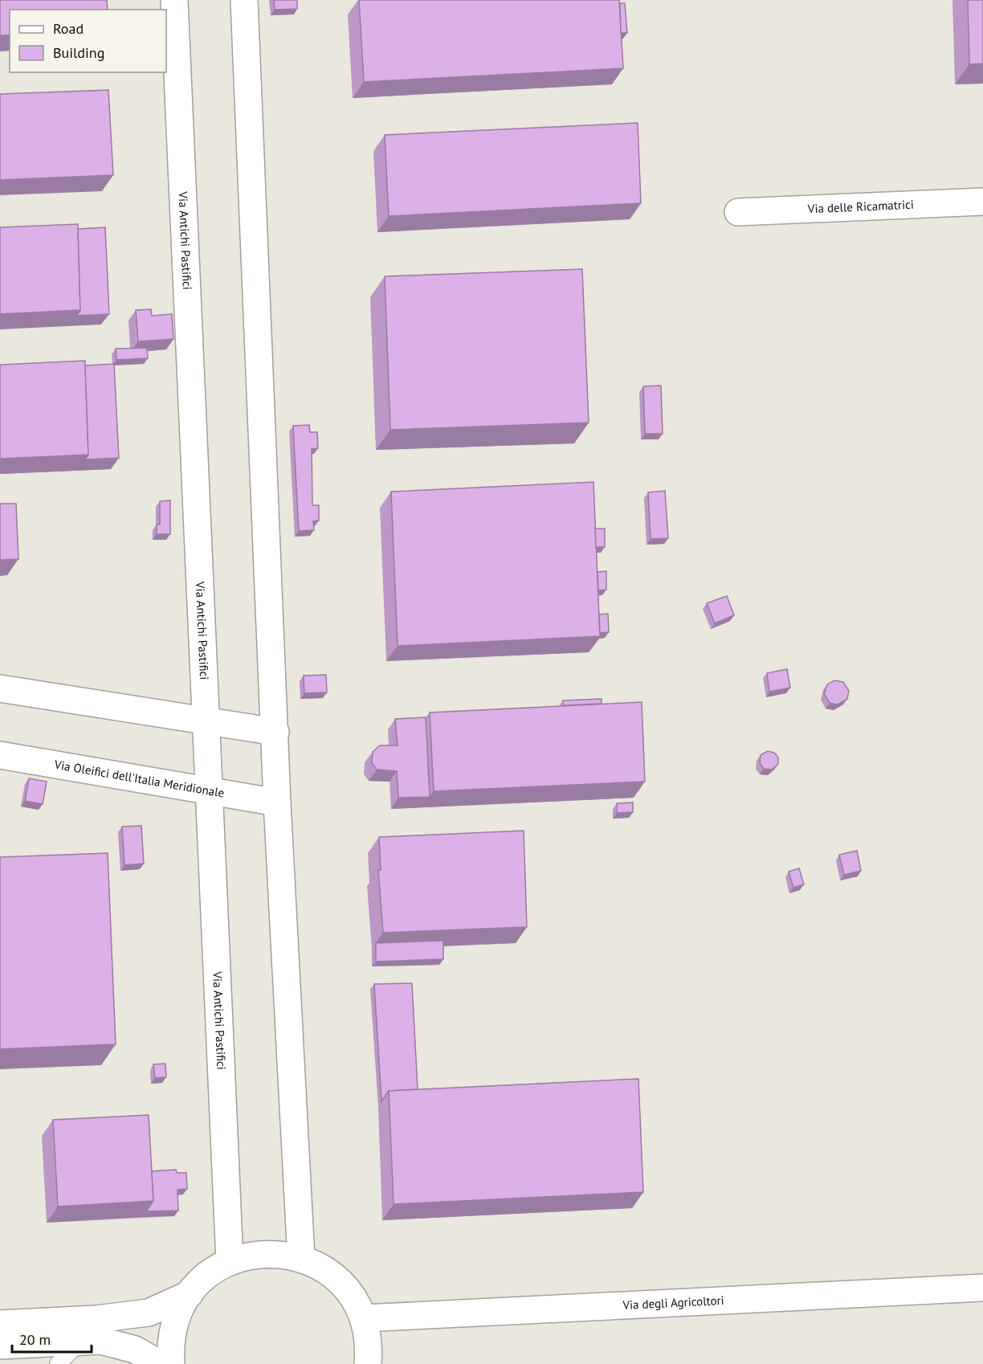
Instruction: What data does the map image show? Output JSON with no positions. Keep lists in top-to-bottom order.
{
  "streets": {
    "street": [
      "Via delle Ricamatrici",
      "Via Antichi Pastifici",
      "Via Oleifici dell'Italia Meridionale",
      "Via degli Agricoltori"
    ]
  },
  "crossings": [
    ["Via Antichi Pastifici", "Via Oleifici dell'Italia Meridionale"]
  ],
  "legend": ["Road", "Building"],
  "scale_bar": "20 m"
}
